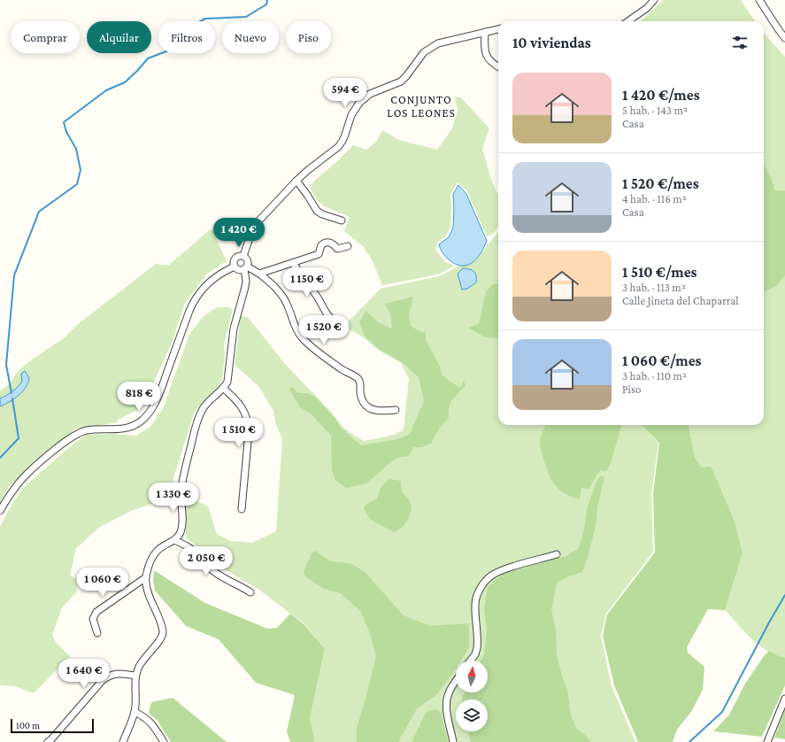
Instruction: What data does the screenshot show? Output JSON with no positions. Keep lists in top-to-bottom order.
{
  "districts": ["CONJUNTO LOS LEONES"],
  "scale_bar": "100 m",
  "north": "top",
  "page": {
    "chip": [
      "Comprar",
      "Alquilar",
      "Filtros",
      "Nuevo",
      "Piso"
    ],
    "heading": "10 viviendas",
    "list": [
      {
        "name": "1 420 €/mes",
        "note": "5 hab. · 143 m² · Casa"
      },
      {
        "name": "1 520 €/mes",
        "note": "4 hab. · 116 m² · Casa"
      },
      {
        "name": "1 510 €/mes",
        "note": "3 hab. · 113 m² · Calle Jineta del Chaparral"
      },
      {
        "name": "1 060 €/mes",
        "note": "3 hab. · 110 m² · Piso"
      }
    ],
    "price": [
      "594 €",
      "1 420 €",
      "1 150 €",
      "1 520 €",
      "818 €",
      "1 510 €",
      "1 330 €",
      "2 050 €",
      "1 060 €",
      "1 640 €"
    ],
    "scale": "100 m"
  }
}
